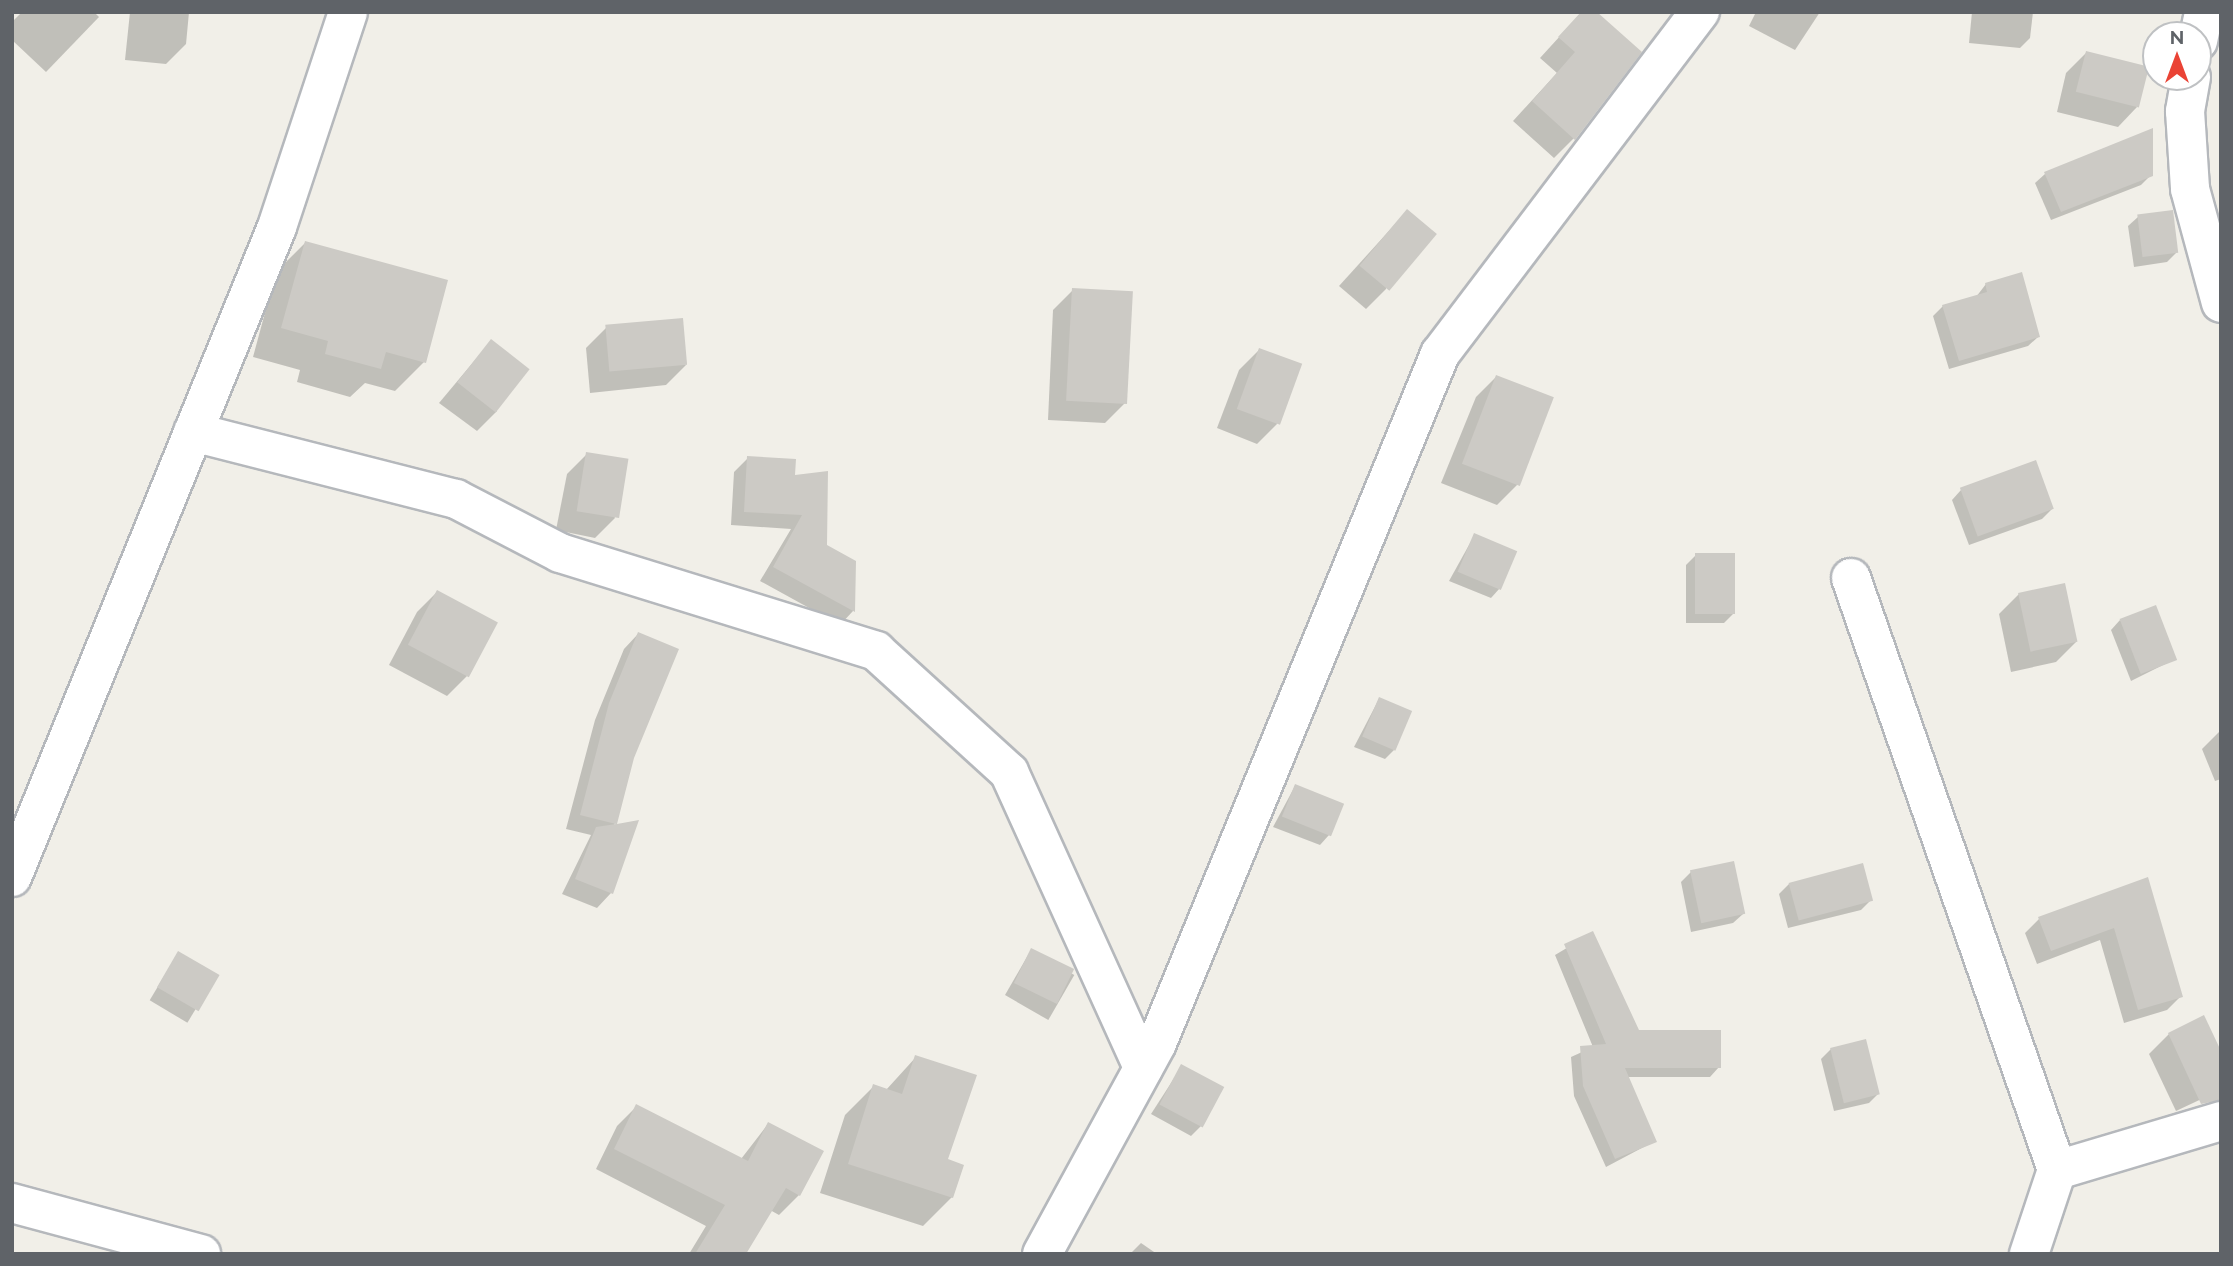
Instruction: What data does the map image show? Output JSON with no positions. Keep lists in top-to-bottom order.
{
  "north": "top"
}
